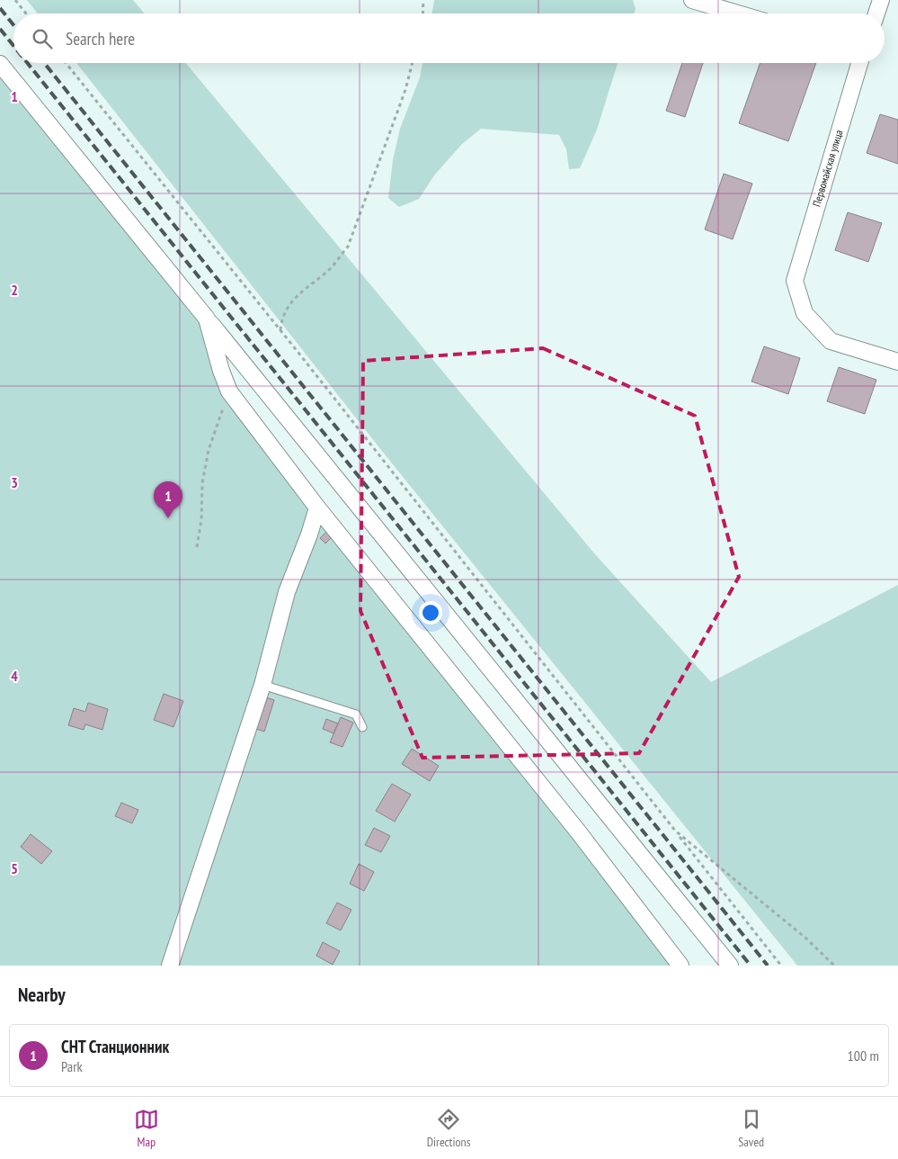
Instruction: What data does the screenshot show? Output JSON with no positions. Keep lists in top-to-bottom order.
{
  "streets": {
    "street": ["Первомайская улица"]
  },
  "page": {
    "search": "Search here",
    "pins": "1",
    "heading": "Nearby",
    "list": [
      {
        "mark": "1",
        "name": "СНТ Станционник",
        "note": "Park",
        "value": "100 m"
      }
    ],
    "nav": ["Map", "Directions", "Saved"]
  },
  "grid": {
    "rows": [
      "1",
      "2",
      "3",
      "4",
      "5"
    ]
  }
}
